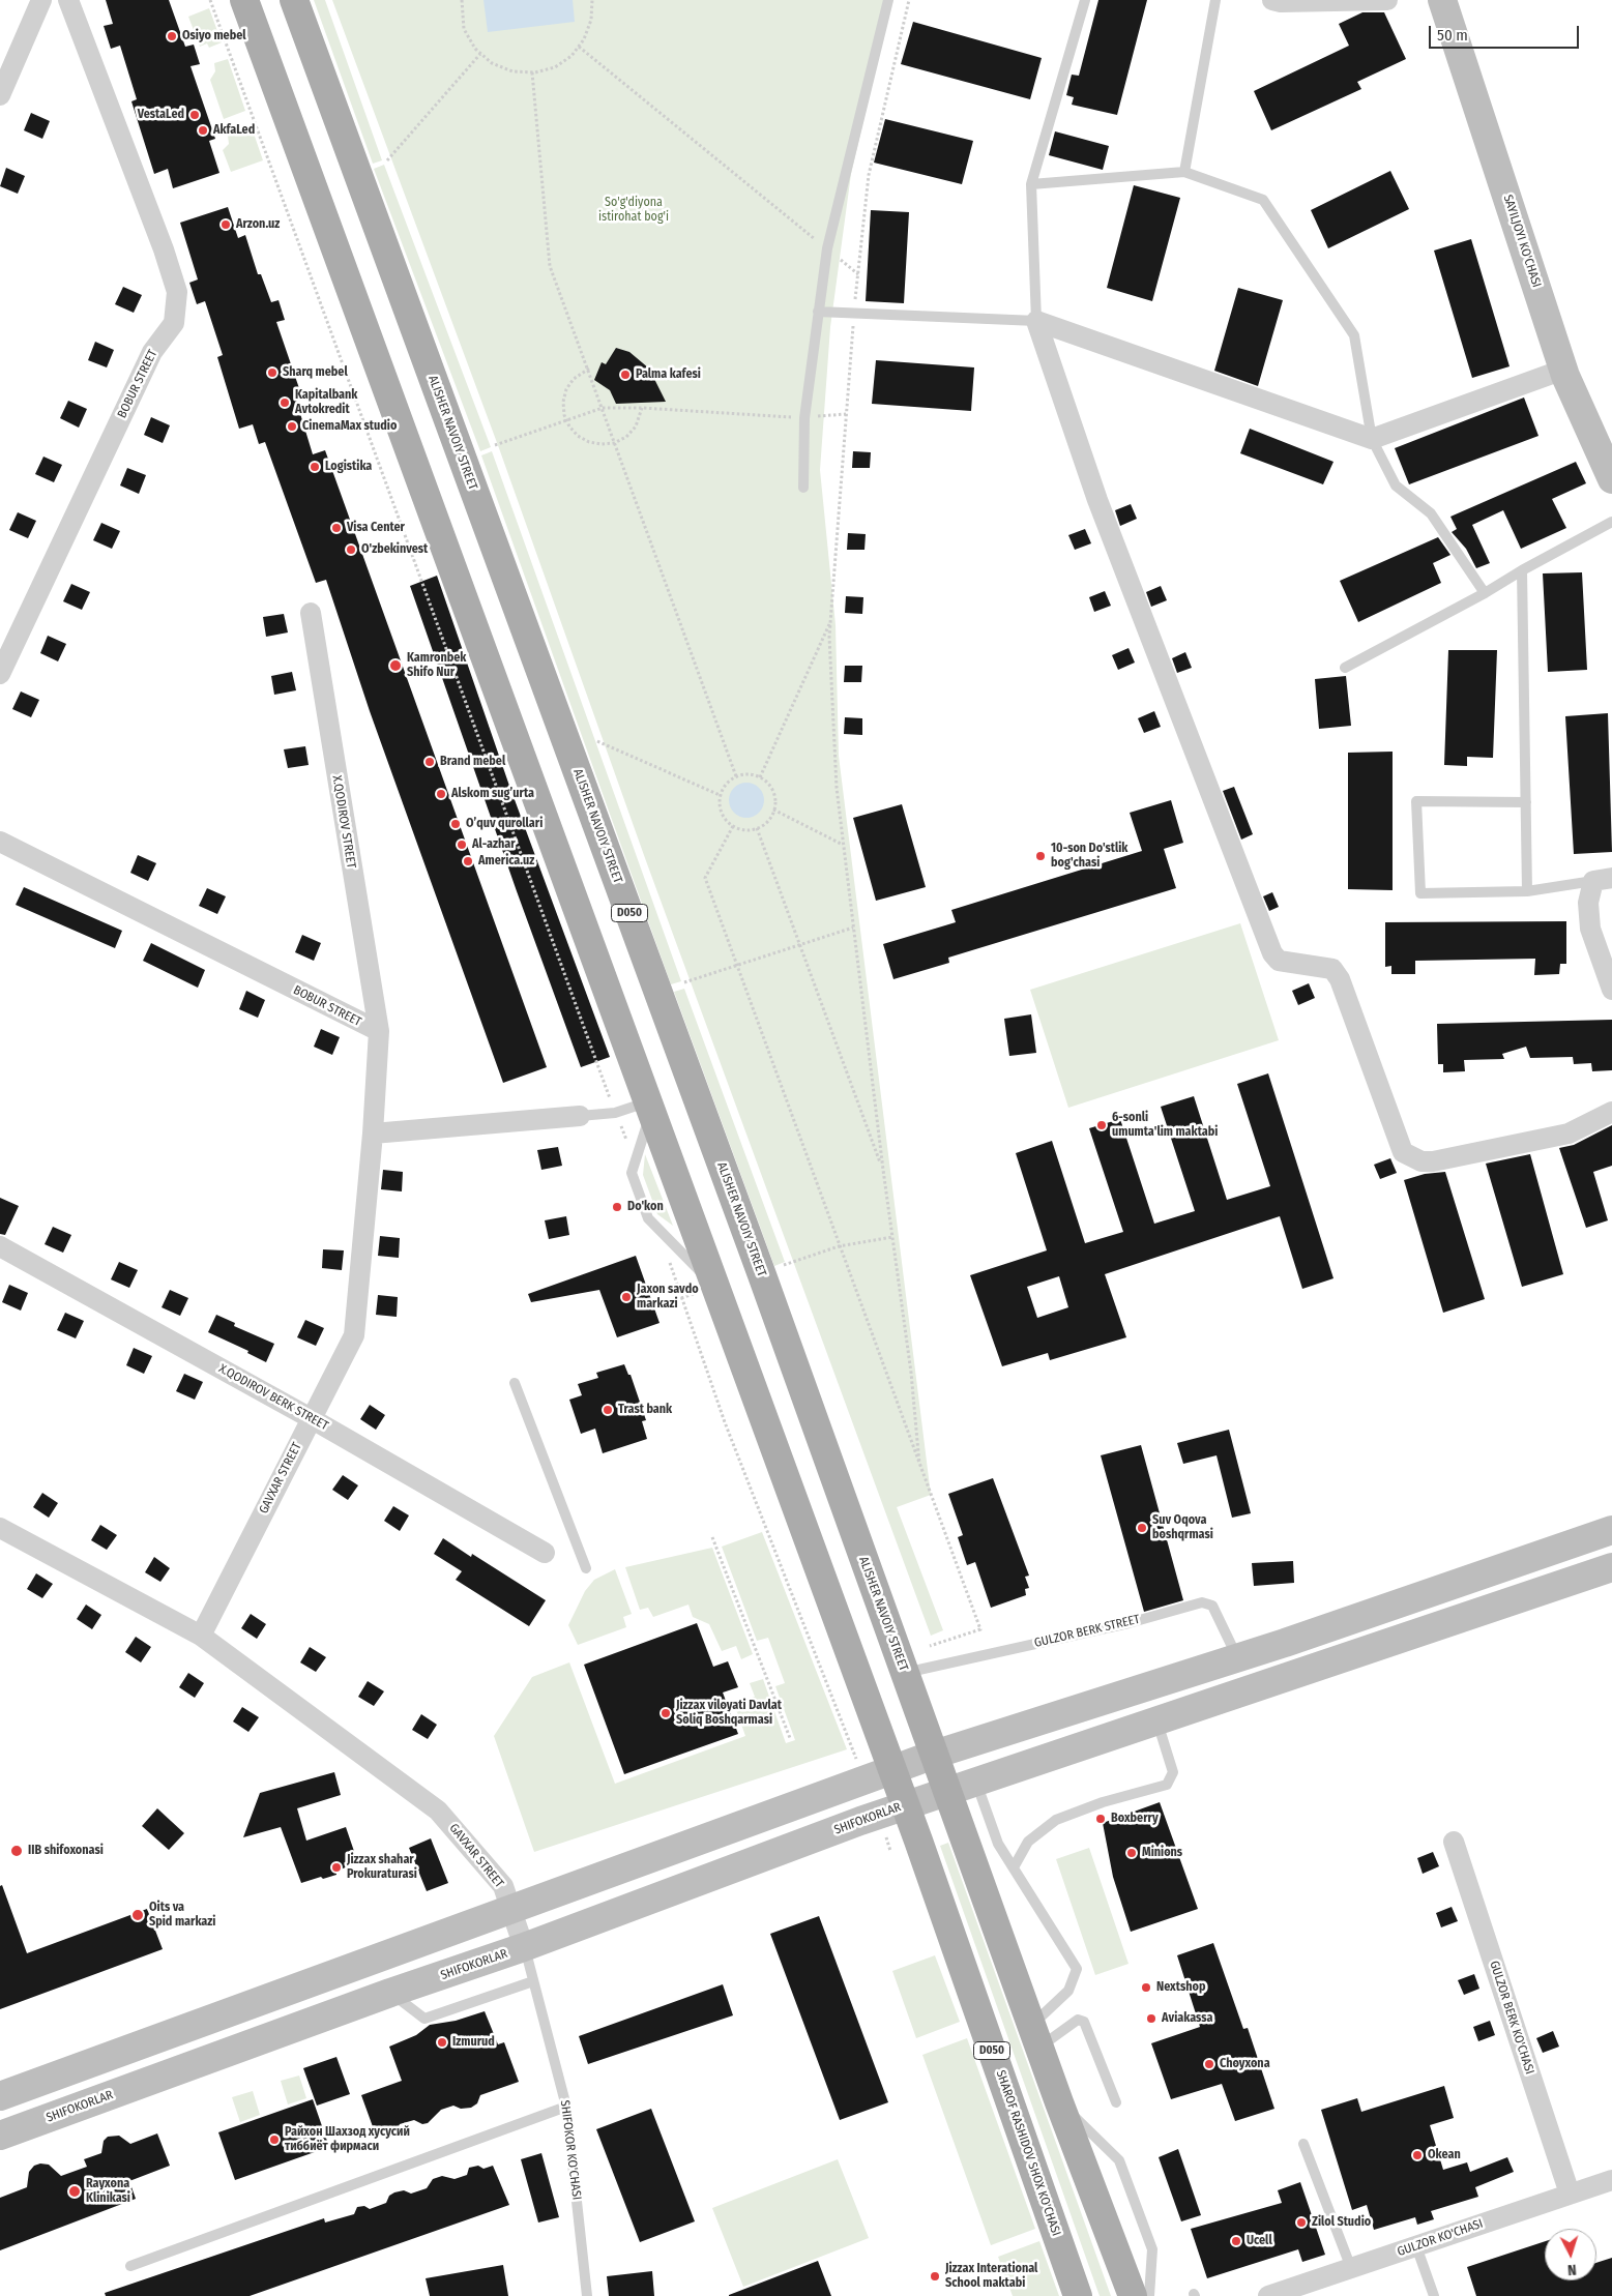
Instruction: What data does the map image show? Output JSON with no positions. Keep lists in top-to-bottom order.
{
  "streets": {
    "main road": [
      "SAYILJOYI KO'CHASI",
      "ALISHER NAVOIY STREET",
      "D050",
      "SHIFOKORLAR",
      "SHAROF RASHIDOV SHOX KO'CHASI"
    ],
    "street": [
      "BOBUR STREET",
      "X.QODIROV STREET",
      "X.QODIROV BERK STREET",
      "GAVXAR STREET",
      "GULZOR BERK KO'CHASI",
      "GULZOR KO'CHASI"
    ],
    "lane": ["GULZOR BERK STREET", "SHIFOKOR KO'CHASI"]
  },
  "crossings": [
    ["BOBUR STREET", "X.QODIROV STREET"],
    ["ALISHER NAVOIY STREET", "D050"],
    ["ALISHER NAVOIY STREET", "GULZOR BERK STREET"],
    ["ALISHER NAVOIY STREET", "SHIFOKORLAR"],
    ["D050", "SHIFOKORLAR"],
    ["D050", "SHAROF RASHIDOV SHOX KO'CHASI"],
    ["X.QODIROV BERK STREET", "GAVXAR STREET"],
    ["GAVXAR STREET", "SHIFOKORLAR"],
    ["GAVXAR STREET", "SHIFOKOR KO'CHASI"],
    ["SHIFOKORLAR", "SHIFOKOR KO'CHASI"],
    ["SHIFOKORLAR", "SHAROF RASHIDOV SHOX KO'CHASI"],
    ["GULZOR BERK KO'CHASI", "GULZOR KO'CHASI"]
  ],
  "parks": ["So'g'diyona istirohat bog'i"],
  "places": [
    "Osiyo mebel",
    "VestaLed",
    "AkfaLed",
    "Arzon.uz",
    "Sharq mebel",
    "Palma kafesi",
    "Kapitalbank Avtokredit",
    "CinemaMax studio",
    "Logistika",
    "Visa Center",
    "O'zbekinvest",
    "Kamronbek Shifo Nur",
    "Brand mebel",
    "Alskom sug’urta",
    "O’quv qurollari",
    "Al-azhar",
    "10-son Do'stlik bog'chasi",
    "America.uz",
    "6-sonli umumta'lim maktabi",
    "Do'kon",
    "Jaxon savdo markazi",
    "Trast bank",
    "Suv Oqova boshqrmasi",
    "Jizzax viloyati Davlat Soliq Boshqarmasi",
    "Boxberry",
    "IIB shifoxonasi",
    "Minions",
    "Jizzax shahar Prokuraturasi",
    "Oits va Spid markazi",
    "Nextshop",
    "Aviakassa",
    "Izmurud",
    "Choyxona",
    "Райхон Шахзод хусусий тиббиёт фирмаси",
    "Okean",
    "Rayxona Klinikasi",
    "Zilol Studio",
    "Ucell",
    "Jizzax Interational School maktabi"
  ],
  "scale_bar": "50 m",
  "north": "bottom"
}
